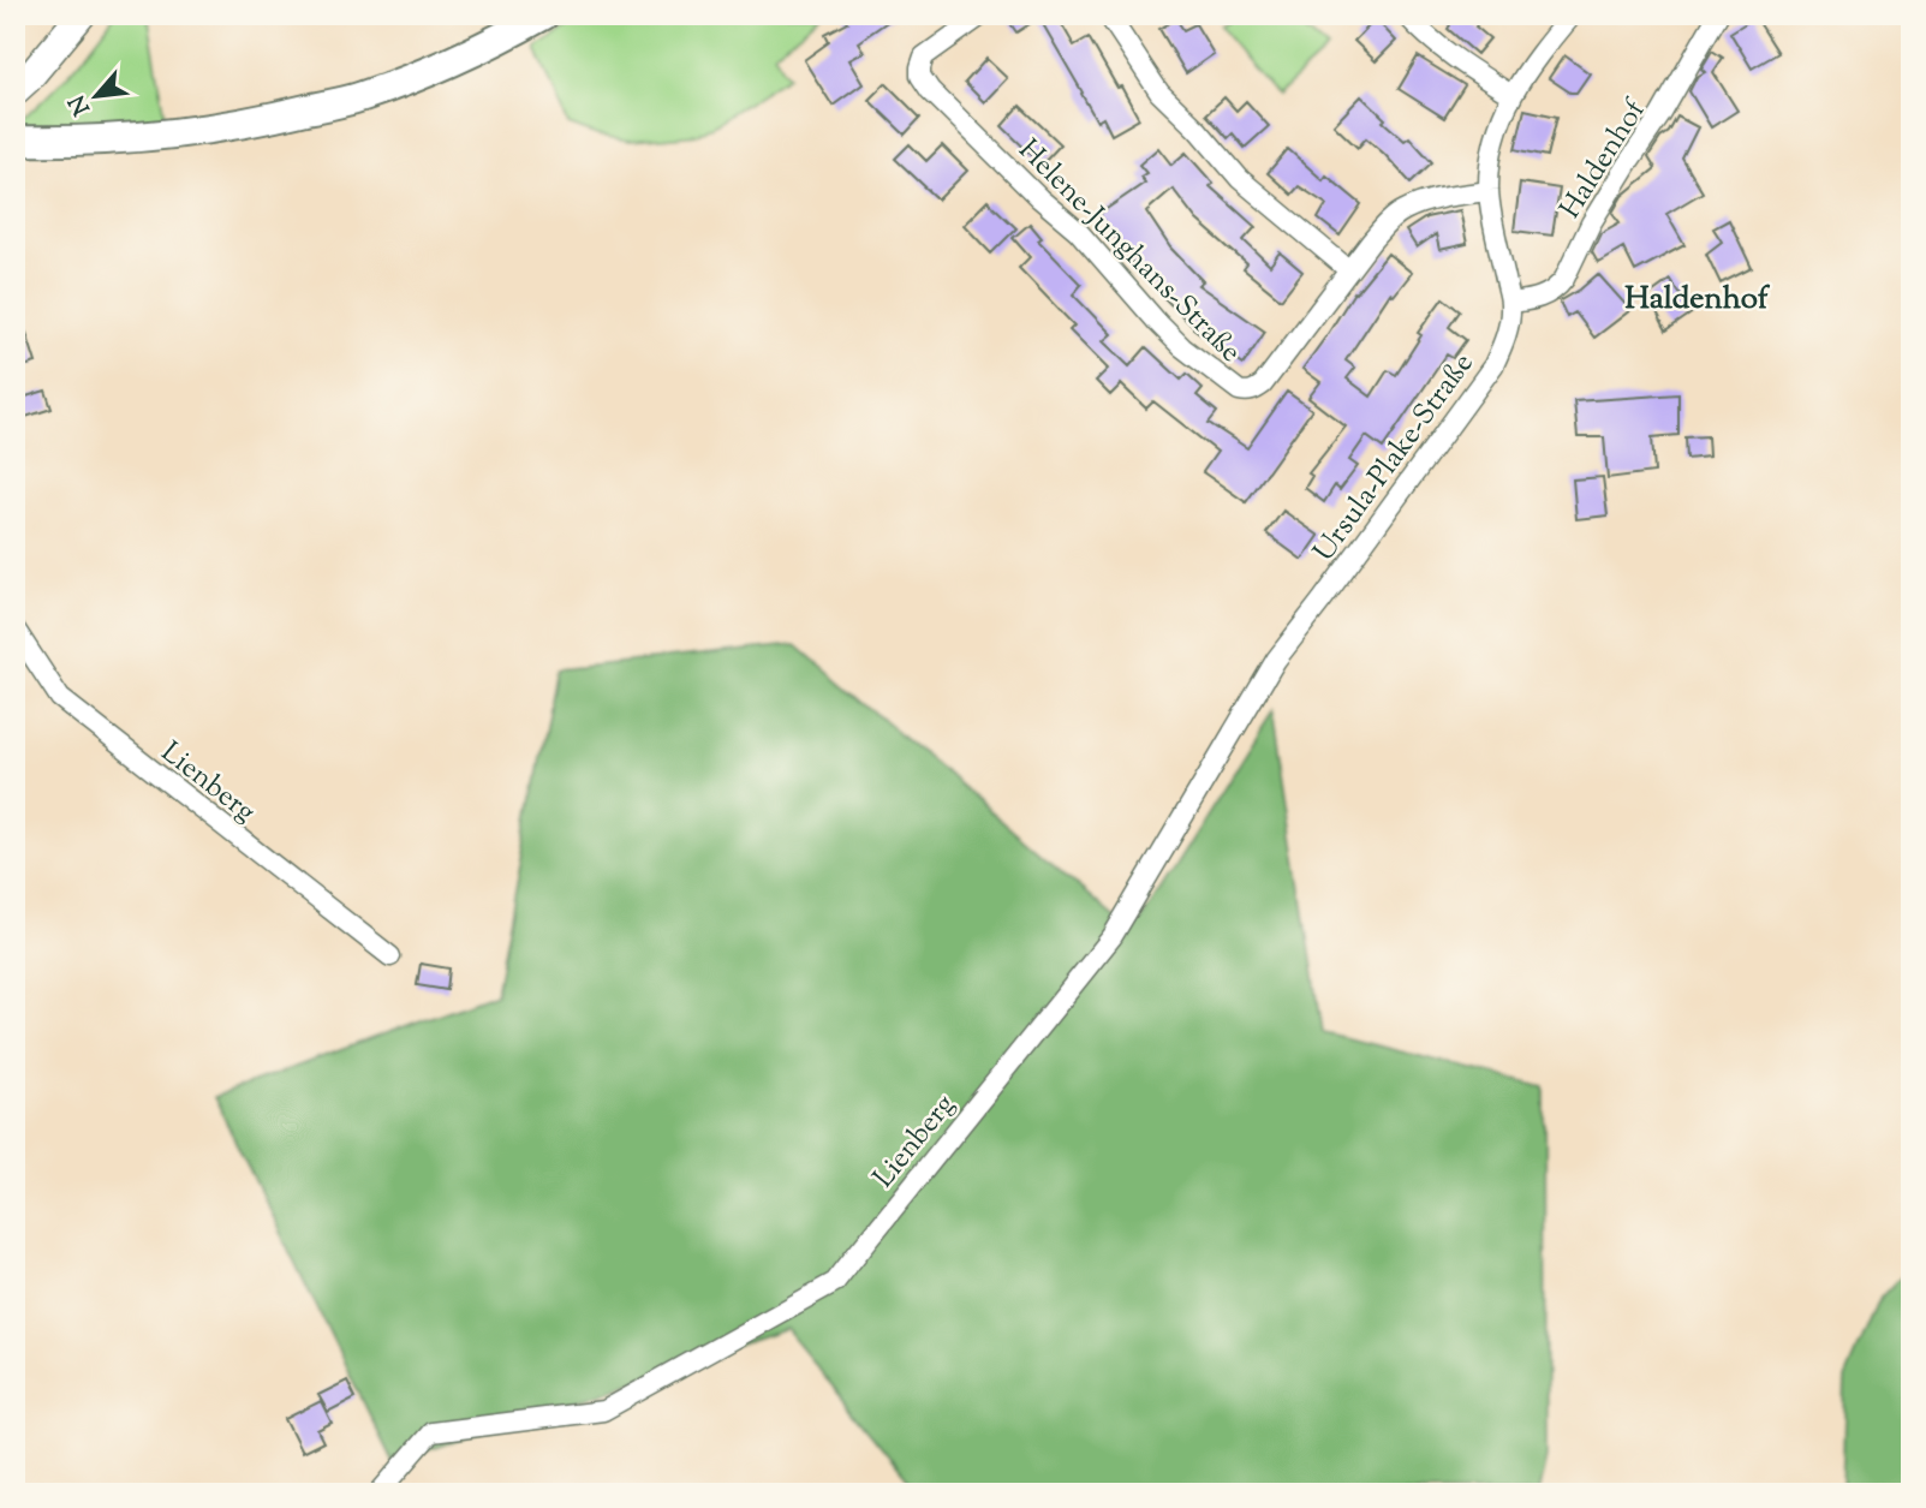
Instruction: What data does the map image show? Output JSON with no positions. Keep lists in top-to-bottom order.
{
  "streets": {
    "street": [
      "Haldenhof",
      "Helene-Junghans-Straße",
      "Ursula-Plake-Straße",
      "Lienberg"
    ]
  },
  "crossings": [
    ["Haldenhof", "Ursula-Plake-Straße"],
    ["Helene-Junghans-Straße", "Ursula-Plake-Straße"],
    ["Ursula-Plake-Straße", "Lienberg"]
  ],
  "districts": ["Haldenhof"],
  "north": "bottom left"
}
